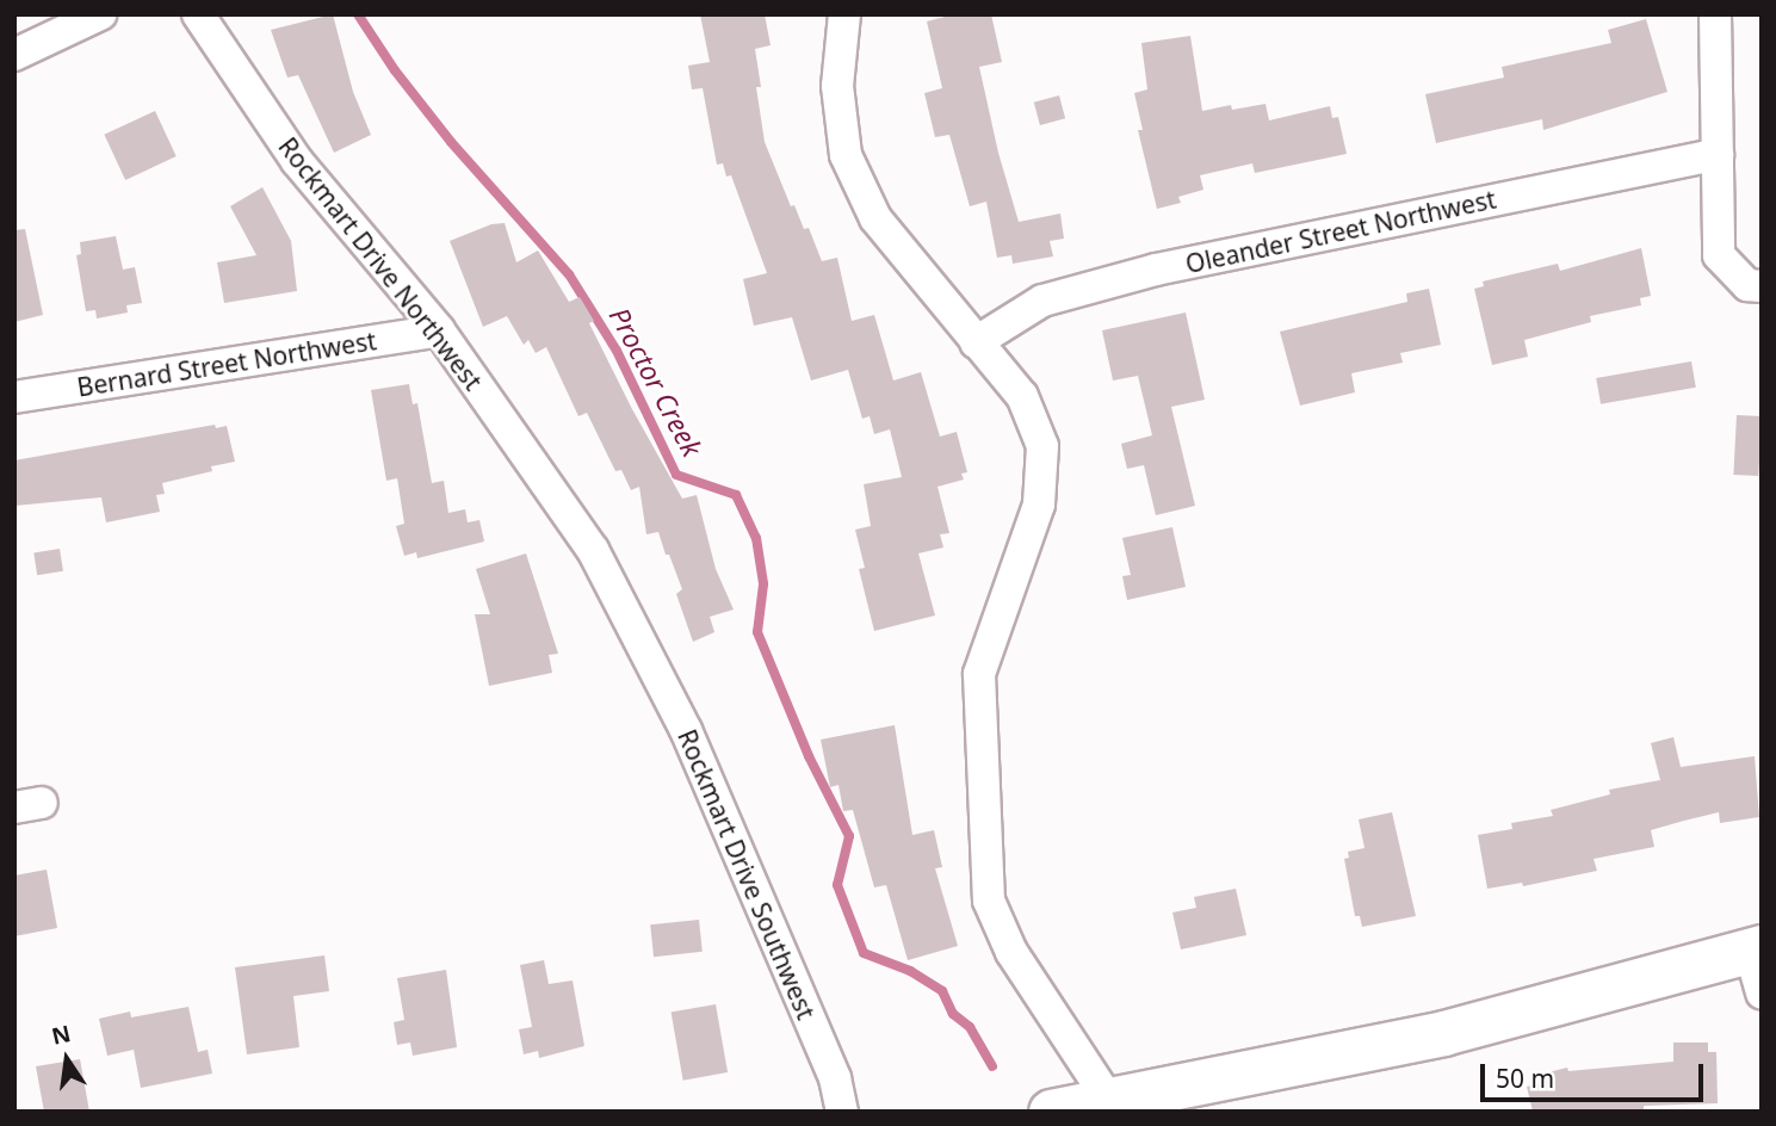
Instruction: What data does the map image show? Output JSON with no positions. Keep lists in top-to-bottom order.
{
  "streets": {
    "street": [
      "Oleander Street Northwest",
      "Rockmart Drive Northwest",
      "Bernard Street Northwest",
      "Rockmart Drive Southwest"
    ]
  },
  "crossings": [
    ["Rockmart Drive Northwest", "Bernard Street Northwest"],
    ["Rockmart Drive Northwest", "Rockmart Drive Southwest"]
  ],
  "water": ["Proctor Creek"],
  "scale_bar": "50 m",
  "north": "top"
}
